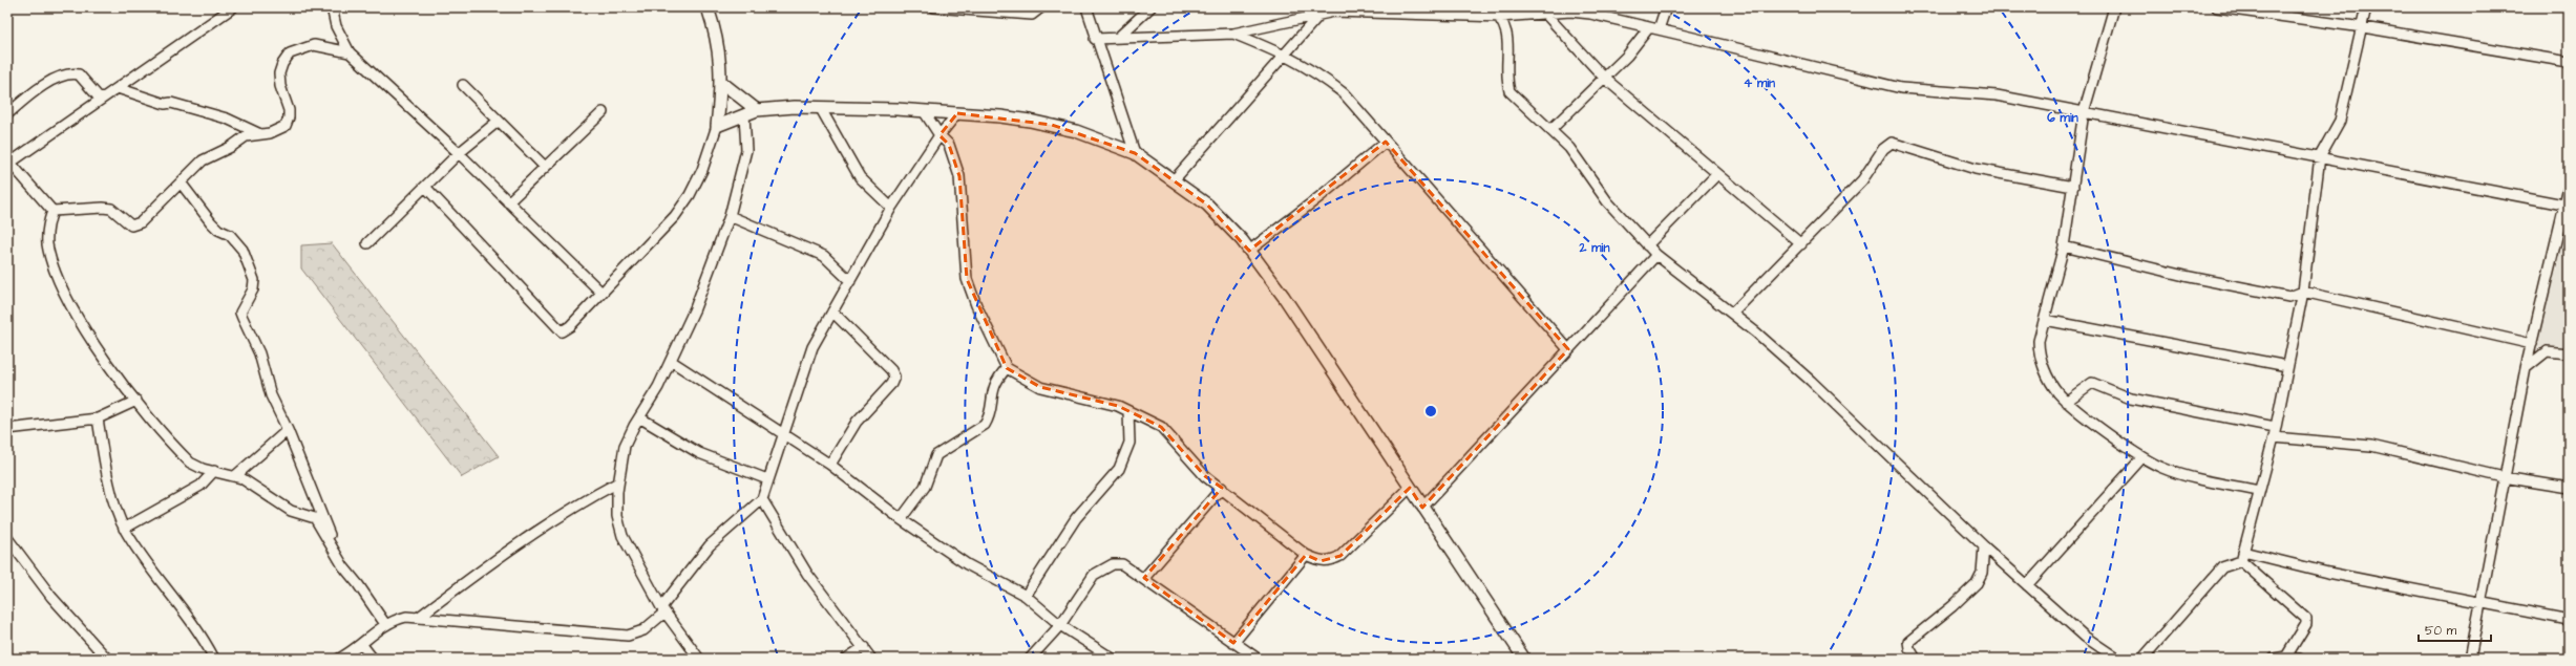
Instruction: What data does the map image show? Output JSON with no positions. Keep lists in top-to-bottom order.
{
  "scale_bar": "50 m",
  "rings": ["4 min", "6 min", "2 min"]
}
